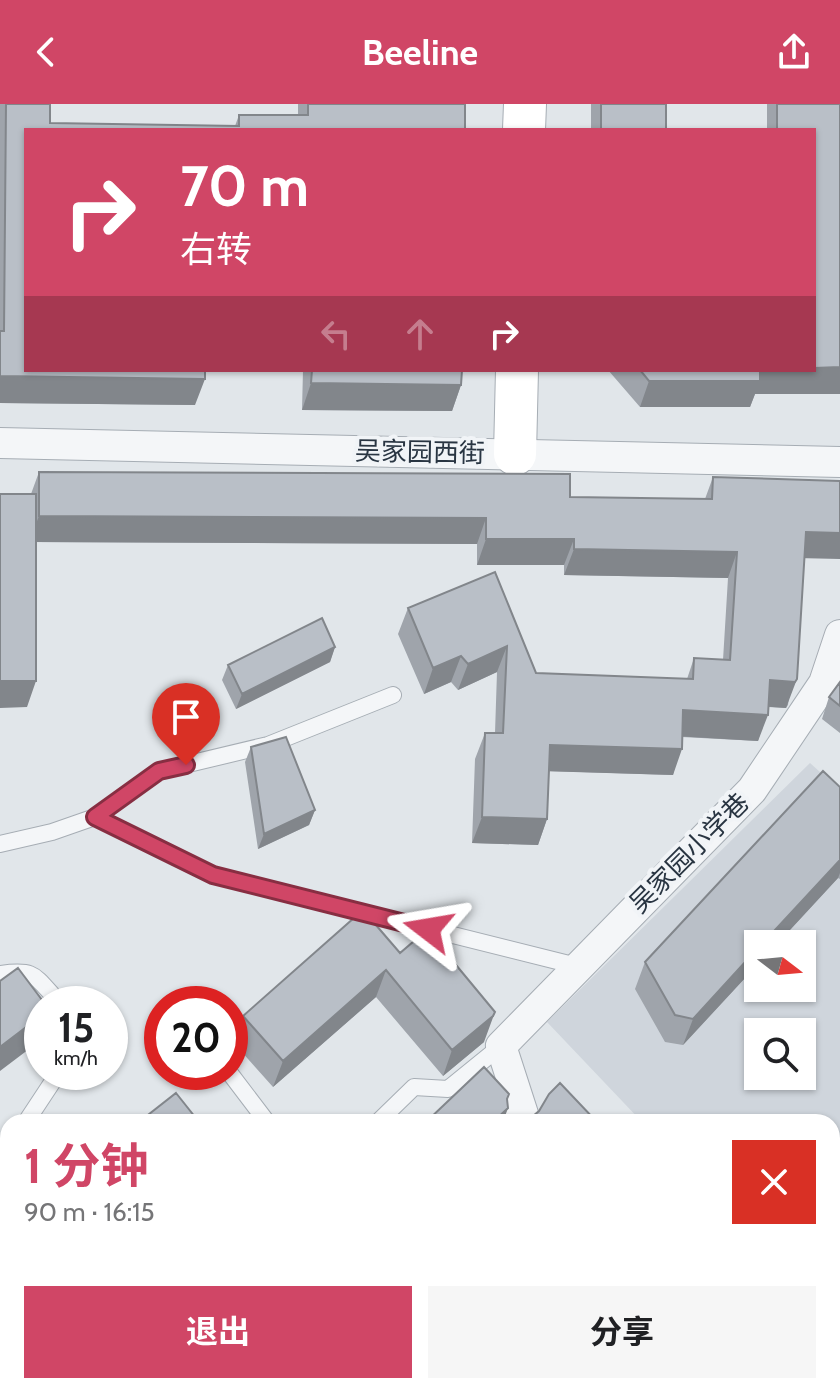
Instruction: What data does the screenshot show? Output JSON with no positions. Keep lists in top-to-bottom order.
{
  "streets": {
    "street": ["吴家园西街", "吴家园小学巷"]
  },
  "north": "right",
  "page": {
    "header": "Beeline",
    "turn": ["70 m", "右转"],
    "speed": "15 km/h",
    "limit": "20",
    "heading": ["1 分钟", "90 m · 16:15"],
    "buttons": ["退出", "分享"]
  }
}
